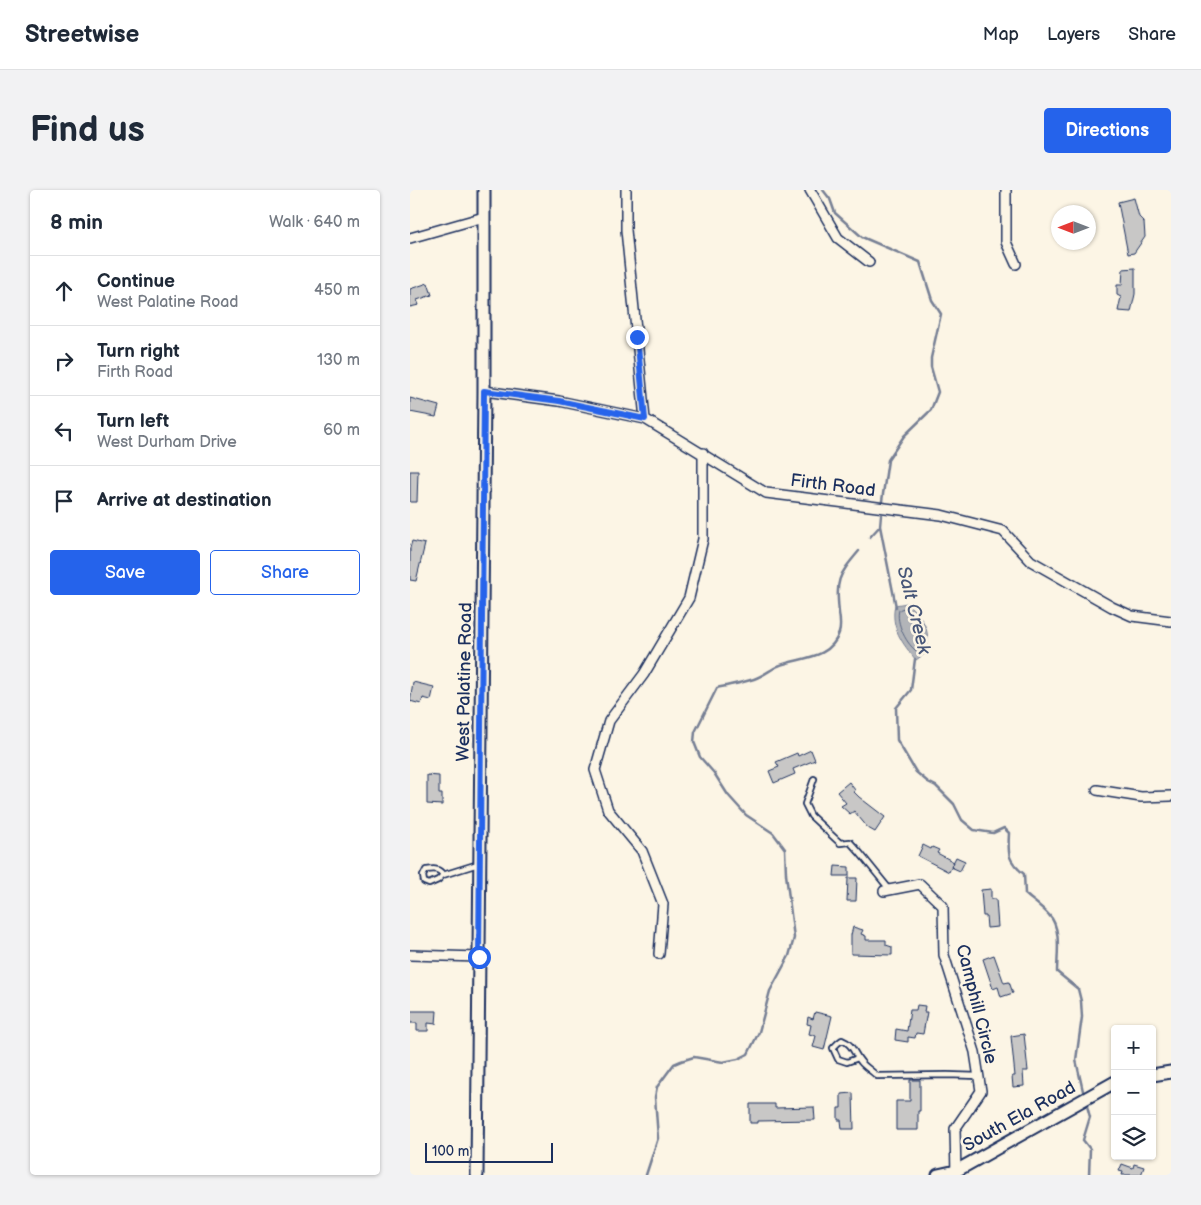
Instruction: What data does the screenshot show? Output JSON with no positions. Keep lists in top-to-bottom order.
{
  "streets": {
    "main road": ["West Palatine Road", "South Ela Road"],
    "street": ["Firth Road", "Camphill Circle"]
  },
  "crossings": [
    ["Firth Road", "West Palatine Road"],
    ["Camphill Circle", "South Ela Road"]
  ],
  "water": ["Salt Creek"],
  "scale_bar": "100 m",
  "north": "left",
  "page": {
    "header": "Streetwise",
    "nav": ["Map", "Layers", "Share"],
    "buttons": [
      "Directions",
      ["Save", "Share"]
    ],
    "title": "Find us",
    "heading": ["8 min", "Walk · 640 m"],
    "list": [
      ["Continue", "West Palatine Road", "450 m"],
      ["Turn right", "Firth Road", "130 m"],
      ["Turn left", "West Durham Drive", "60 m"],
      "Arrive at destination"
    ],
    "map_buttons": ["+", "−"],
    "scale": "100 m"
  }
}
